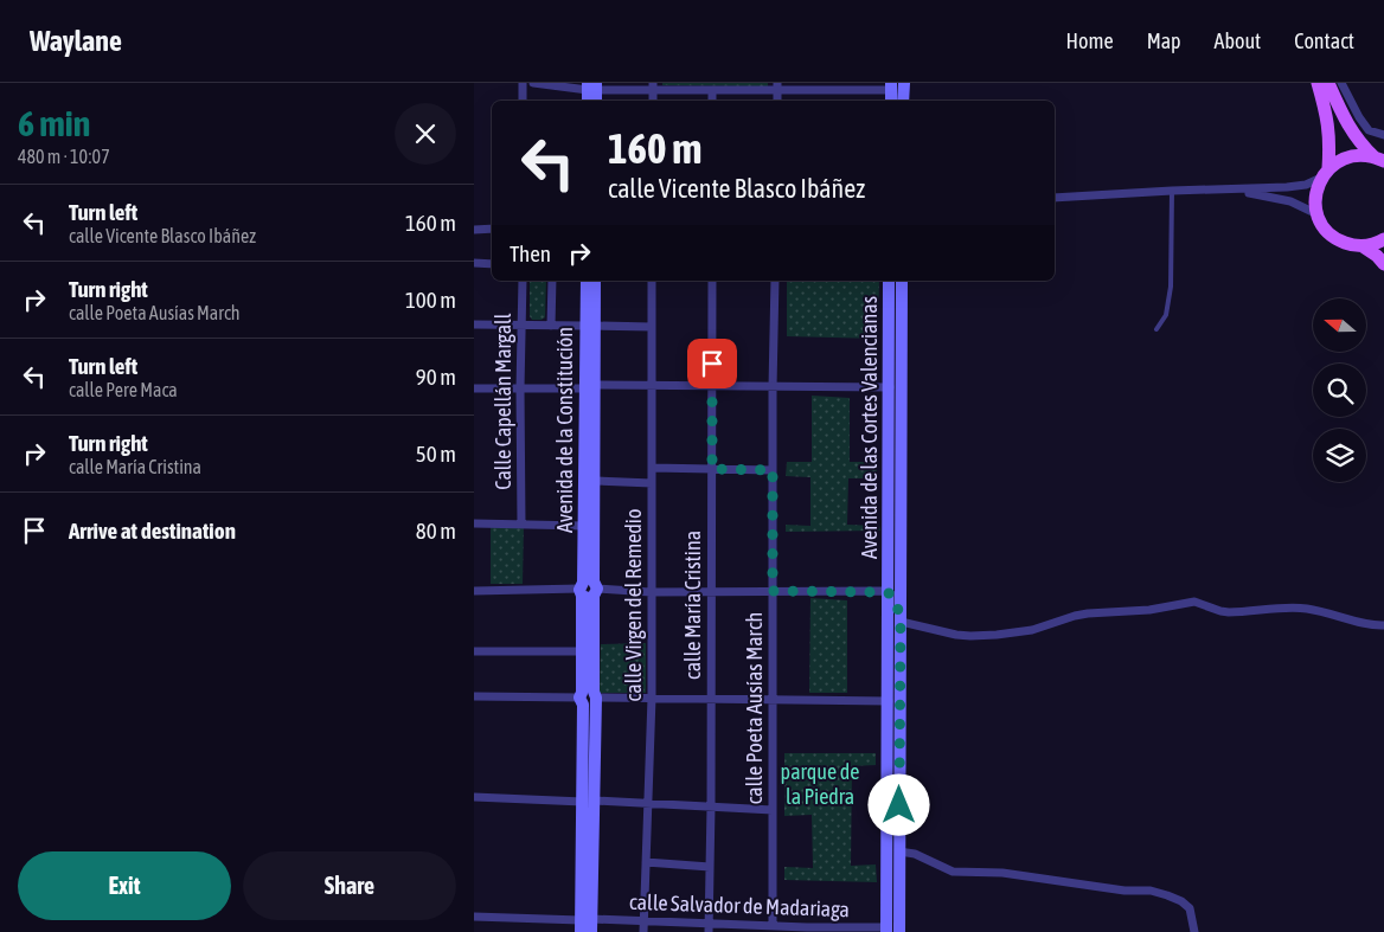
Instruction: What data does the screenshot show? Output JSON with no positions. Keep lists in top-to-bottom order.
{
  "streets": {
    "street": [
      "Calle Capellán Margall",
      "Avenida de las Cortes Valencianas",
      "Avenida de la Constitución",
      "calle Virgen del Remedio",
      "calle María Cristina",
      "calle Poeta Ausías March",
      "calle Salvador de Madariaga"
    ]
  },
  "crossings": [
    ["Avenida de las Cortes Valencianas", "calle Salvador de Madariaga"],
    ["Avenida de la Constitución", "calle Salvador de Madariaga"],
    ["calle Virgen del Remedio", "calle Salvador de Madariaga"],
    ["calle María Cristina", "calle Salvador de Madariaga"],
    ["calle Poeta Ausías March", "calle Salvador de Madariaga"]
  ],
  "parks": ["parque de la Piedra"],
  "north": "left",
  "page": {
    "header": "Waylane",
    "nav": [
      "Home",
      "Map",
      "About",
      "Contact"
    ],
    "heading": ["6 min", "480 m · 10:07"],
    "turn": ["160 m", "calle Vicente Blasco Ibáñez"],
    "list": [
      {
        "name": "Turn left",
        "note": "calle Vicente Blasco Ibáñez",
        "value": "160 m"
      },
      {
        "name": "Turn right",
        "note": "calle Poeta Ausías March",
        "value": "100 m"
      },
      {
        "name": "Turn left",
        "note": "calle Pere Maca",
        "value": "90 m"
      },
      {
        "name": "Turn right",
        "note": "calle María Cristina",
        "value": "50 m"
      },
      {
        "name": "Arrive at destination",
        "value": "80 m"
      }
    ],
    "then": "Then",
    "buttons": ["Exit", "Share"]
  }
}
